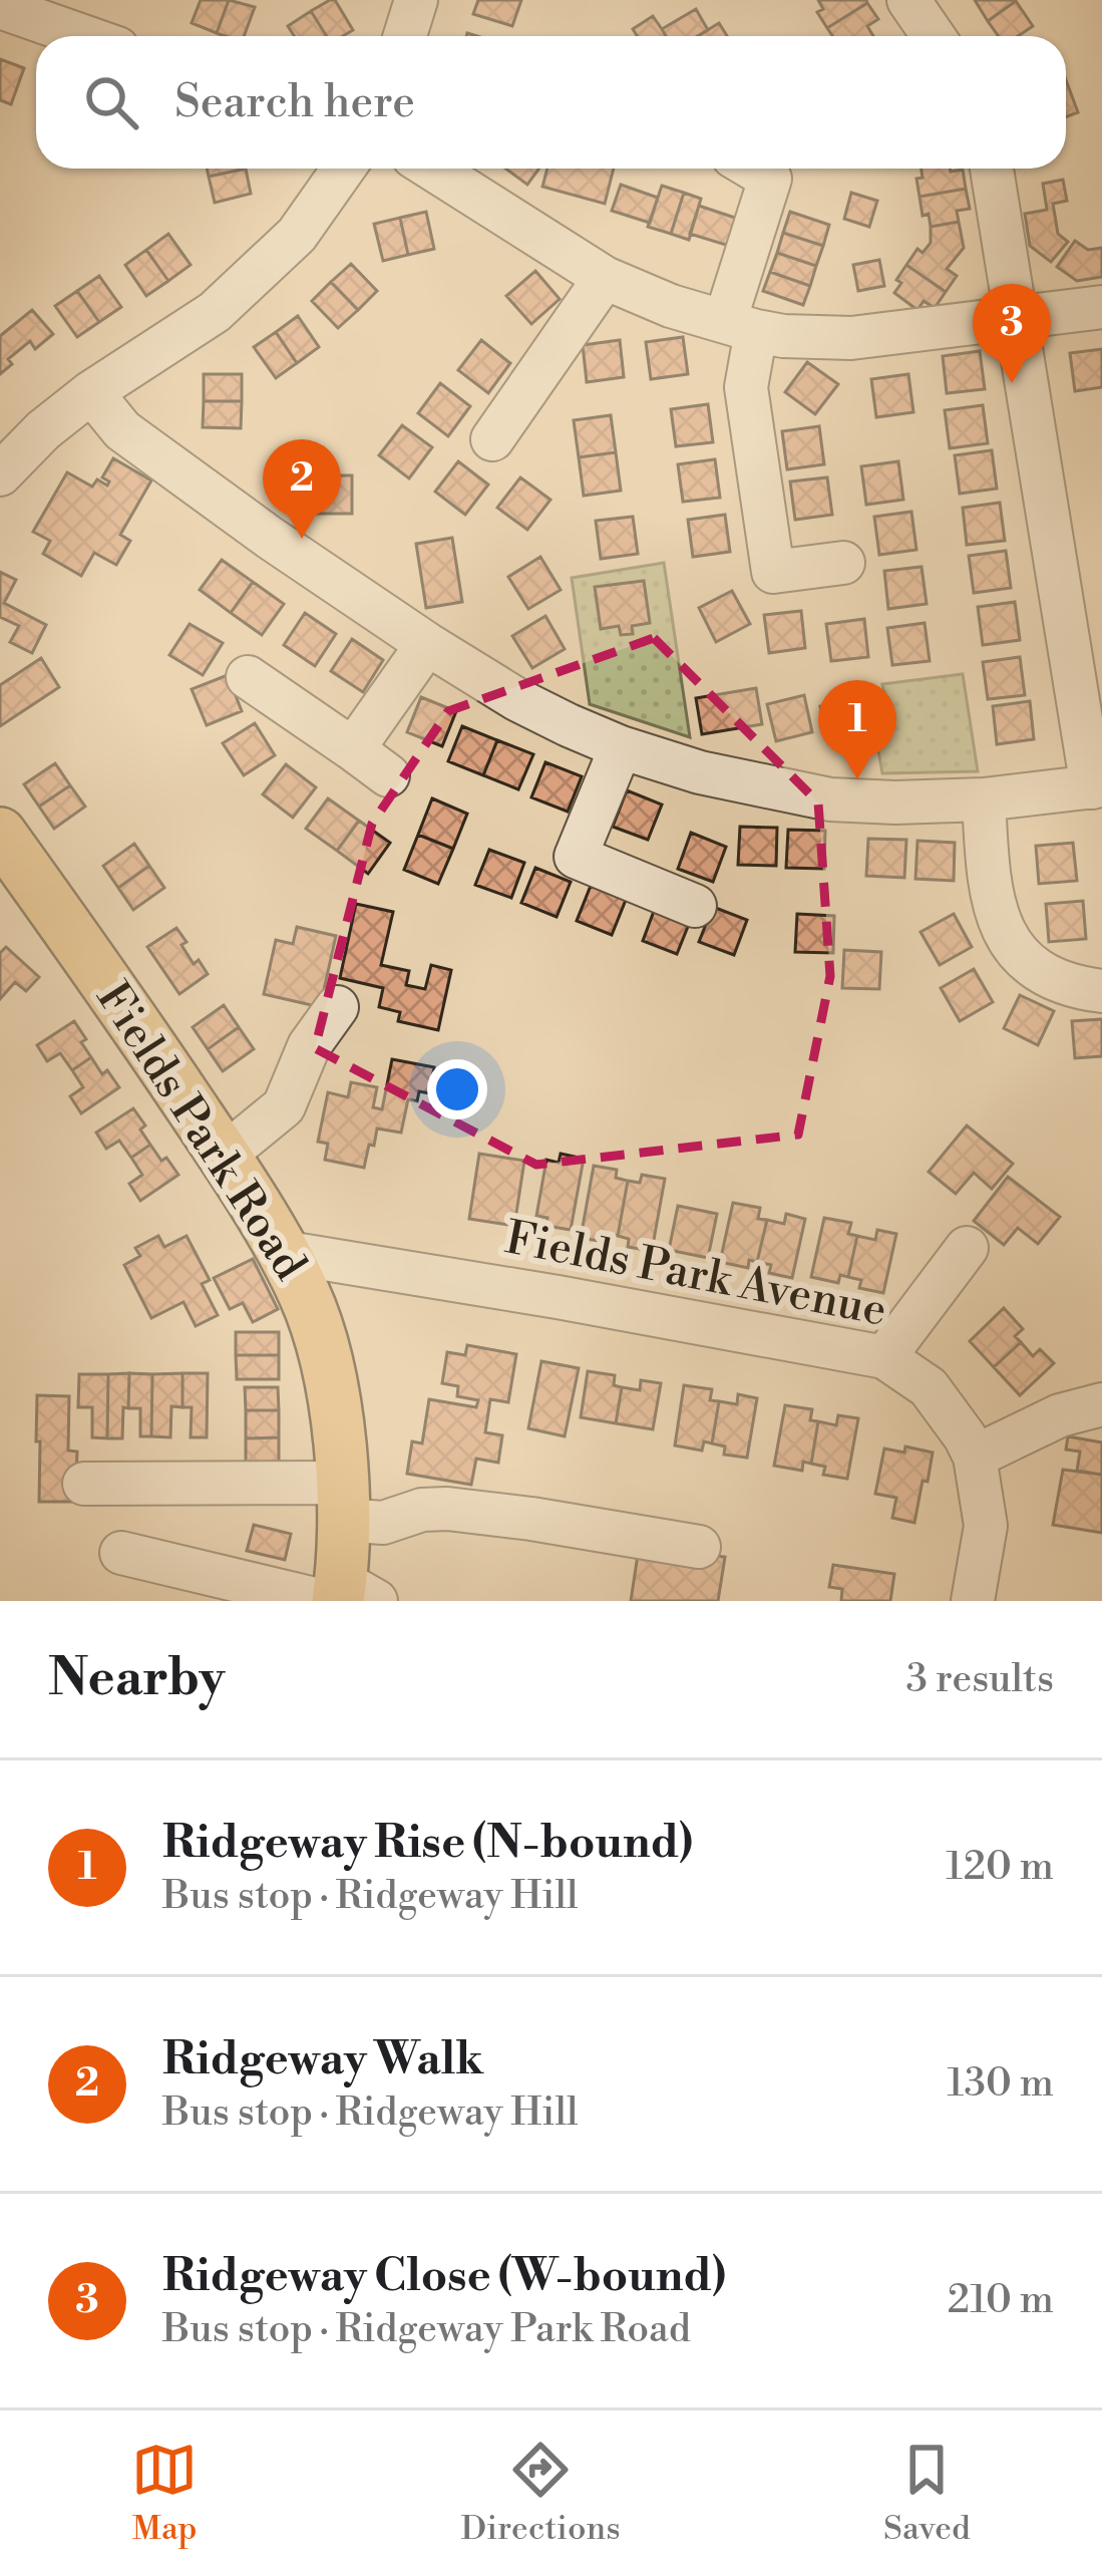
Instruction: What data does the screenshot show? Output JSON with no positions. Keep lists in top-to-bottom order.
{
  "streets": {
    "main road": ["Fields Park Road"],
    "street": ["Fields Park Avenue"]
  },
  "crossings": [
    ["Fields Park Road", "Fields Park Avenue"]
  ],
  "page": {
    "search": "Search here",
    "pins": ["3", "2", "1"],
    "heading": ["Nearby", "3 results"],
    "list": [
      {
        "mark": "1",
        "name": "Ridgeway Rise (N-bound)",
        "note": "Bus stop · Ridgeway Hill",
        "value": "120 m"
      },
      {
        "mark": "2",
        "name": "Ridgeway Walk",
        "note": "Bus stop · Ridgeway Hill",
        "value": "130 m"
      },
      {
        "mark": "3",
        "name": "Ridgeway Close (W-bound)",
        "note": "Bus stop · Ridgeway Park Road",
        "value": "210 m"
      }
    ],
    "nav": ["Map", "Directions", "Saved"]
  }
}
